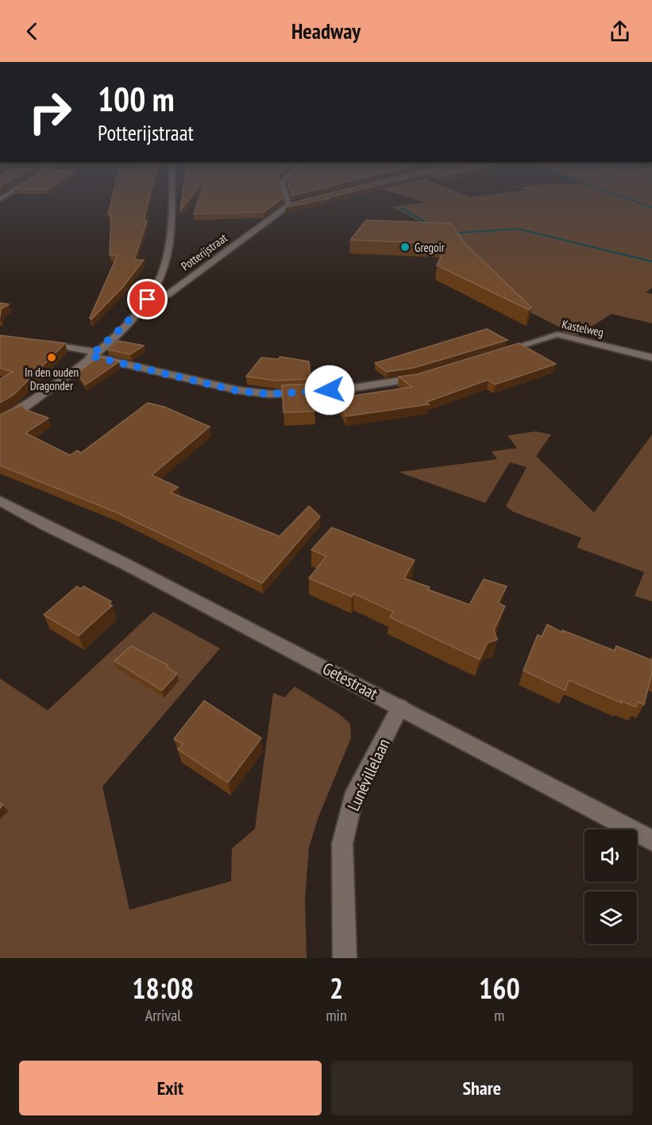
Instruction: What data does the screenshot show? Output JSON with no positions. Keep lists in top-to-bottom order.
{
  "streets": {
    "street": [
      "Potterijstraat",
      "Kastelweg",
      "Getestraat",
      "Lunévillelaan"
    ]
  },
  "crossings": [
    ["Getestraat", "Lunévillelaan"]
  ],
  "places": ["Gregoir", "In den ouden Dragonder"],
  "page": {
    "header": "Headway",
    "turn": ["100 m", "Potterijstraat"],
    "eta": [
      "18:08",
      "Arrival",
      "2",
      "min",
      "160",
      "m"
    ],
    "buttons": ["Exit", "Share"]
  }
}
